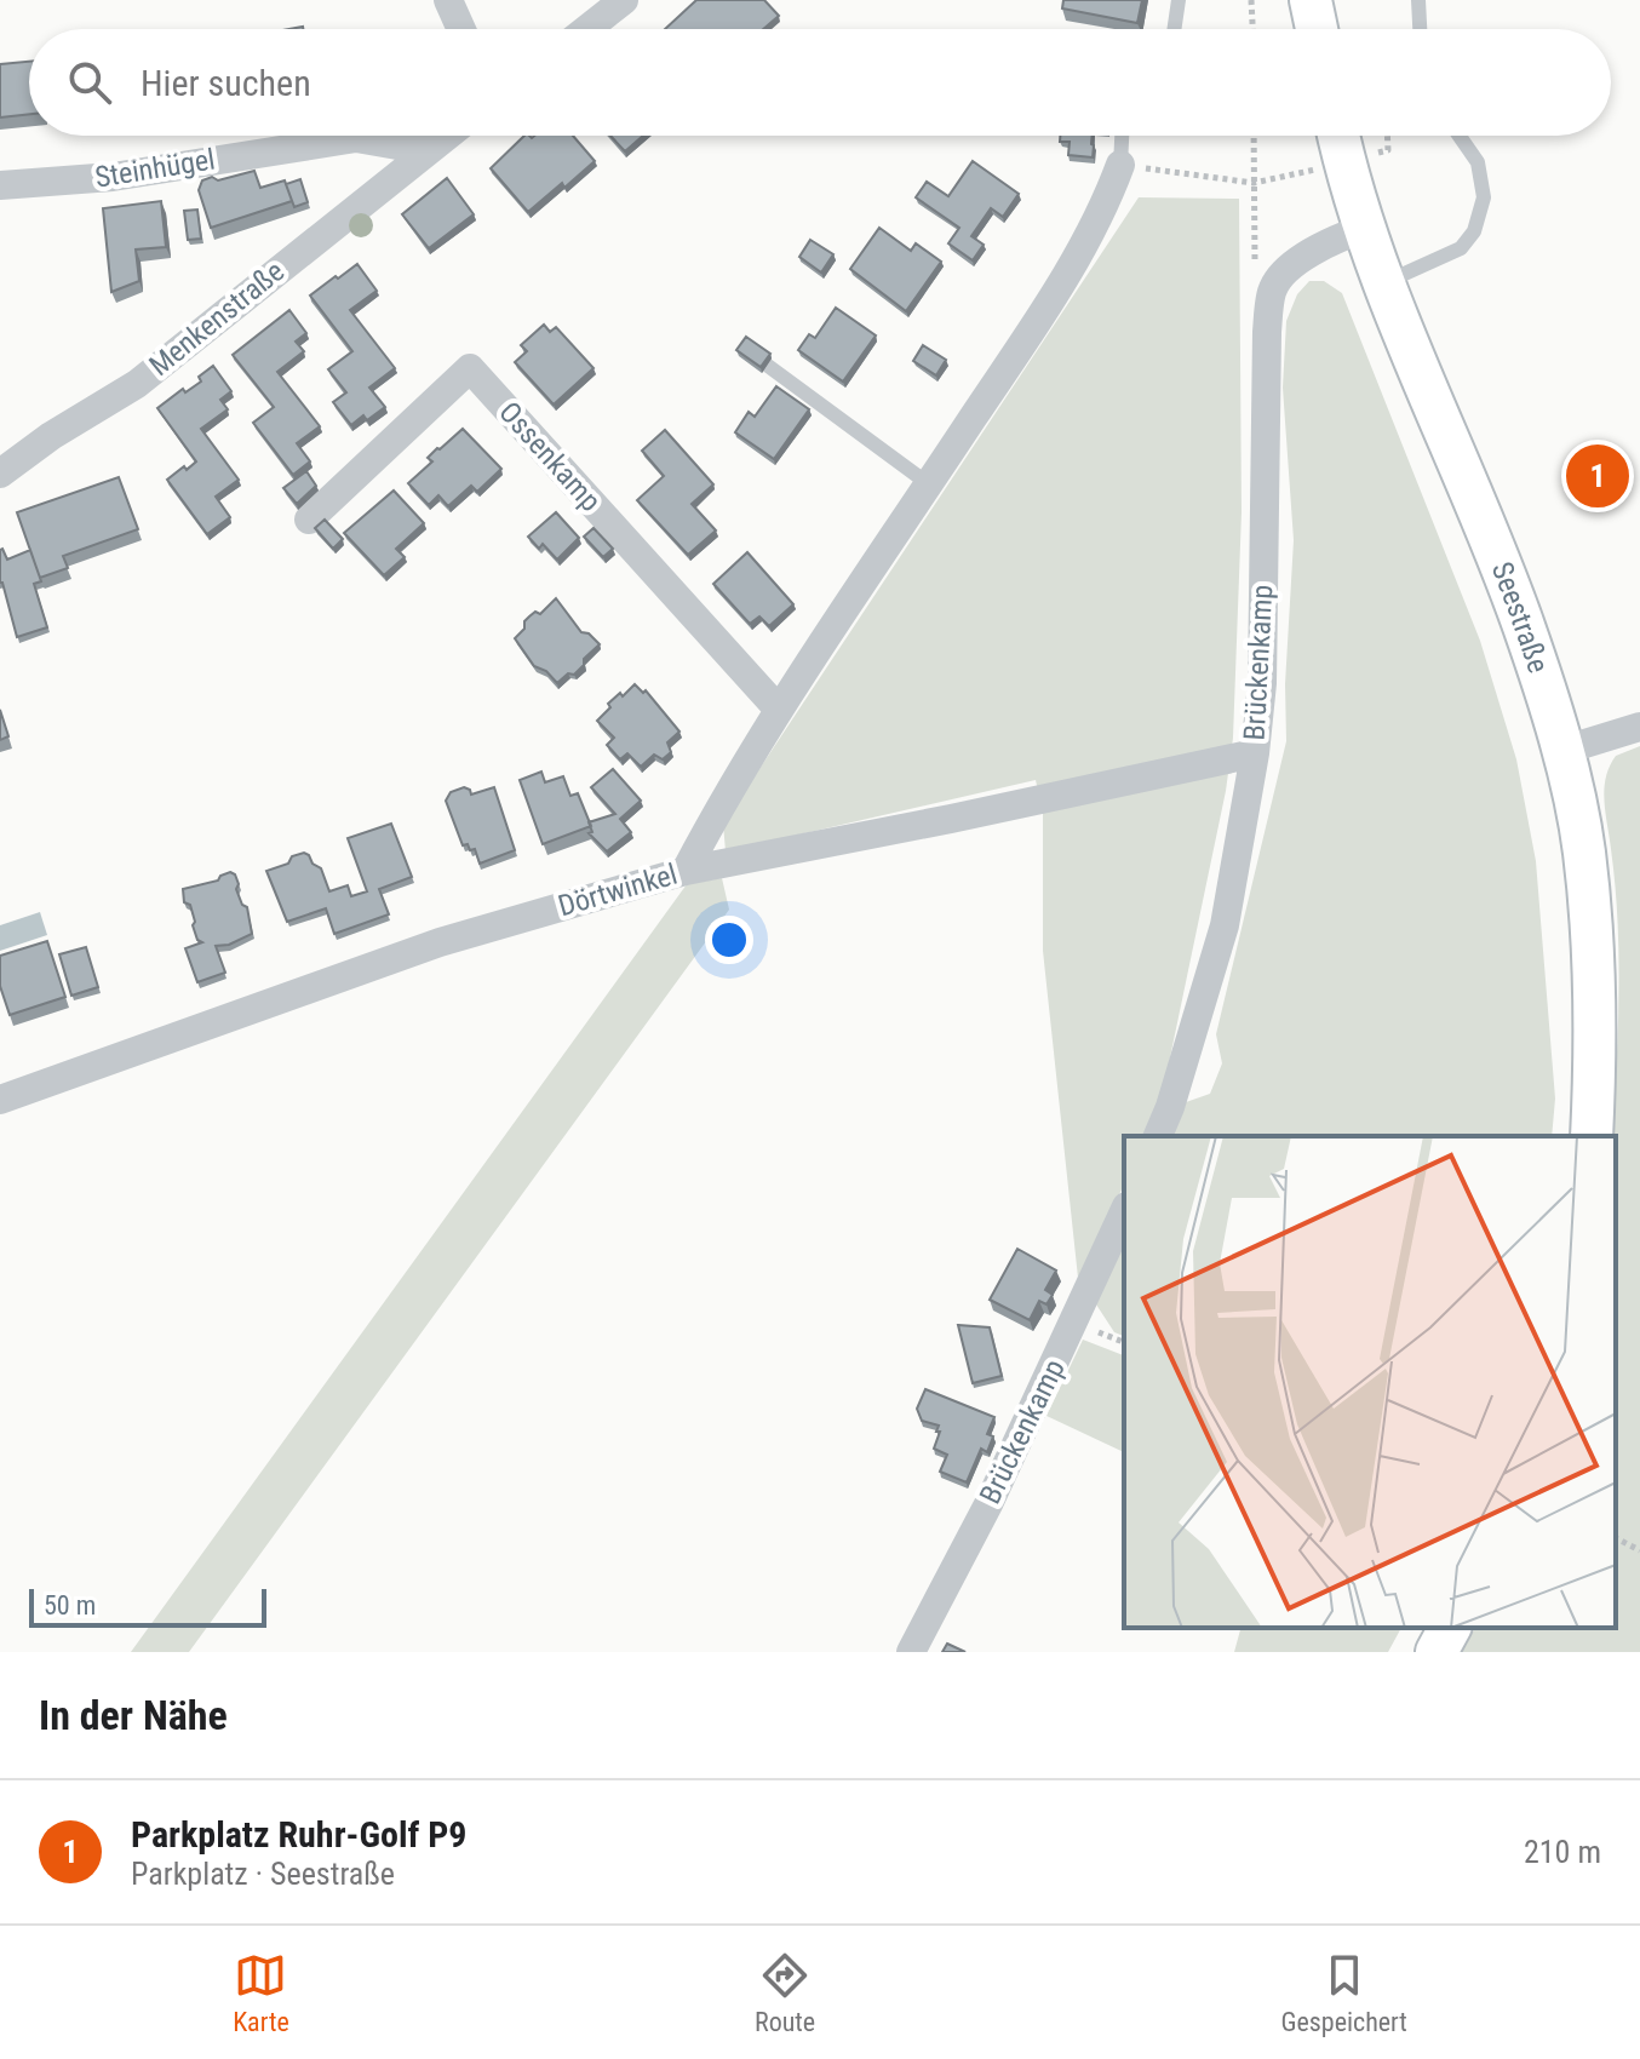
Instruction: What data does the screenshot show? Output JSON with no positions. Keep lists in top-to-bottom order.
{
  "streets": {
    "main road": ["Seestraße"],
    "street": [
      "Steinhügel",
      "Menkenstraße",
      "Ossenkamp",
      "Brückenkamp",
      "Dörtwinkel"
    ]
  },
  "crossings": [
    ["Steinhügel", "Menkenstraße"],
    ["Seestraße", "Brückenkamp"],
    ["Brückenkamp", "Dörtwinkel"]
  ],
  "scale_bar": "50 m",
  "page": {
    "search": "Hier suchen",
    "pins": "1",
    "scale": "50 m",
    "heading": "In der Nähe",
    "list": [
      {
        "mark": "1",
        "name": "Parkplatz Ruhr-Golf P9",
        "note": "Parkplatz · Seestraße",
        "value": "210 m"
      }
    ],
    "nav": ["Karte", "Route", "Gespeichert"]
  }
}
